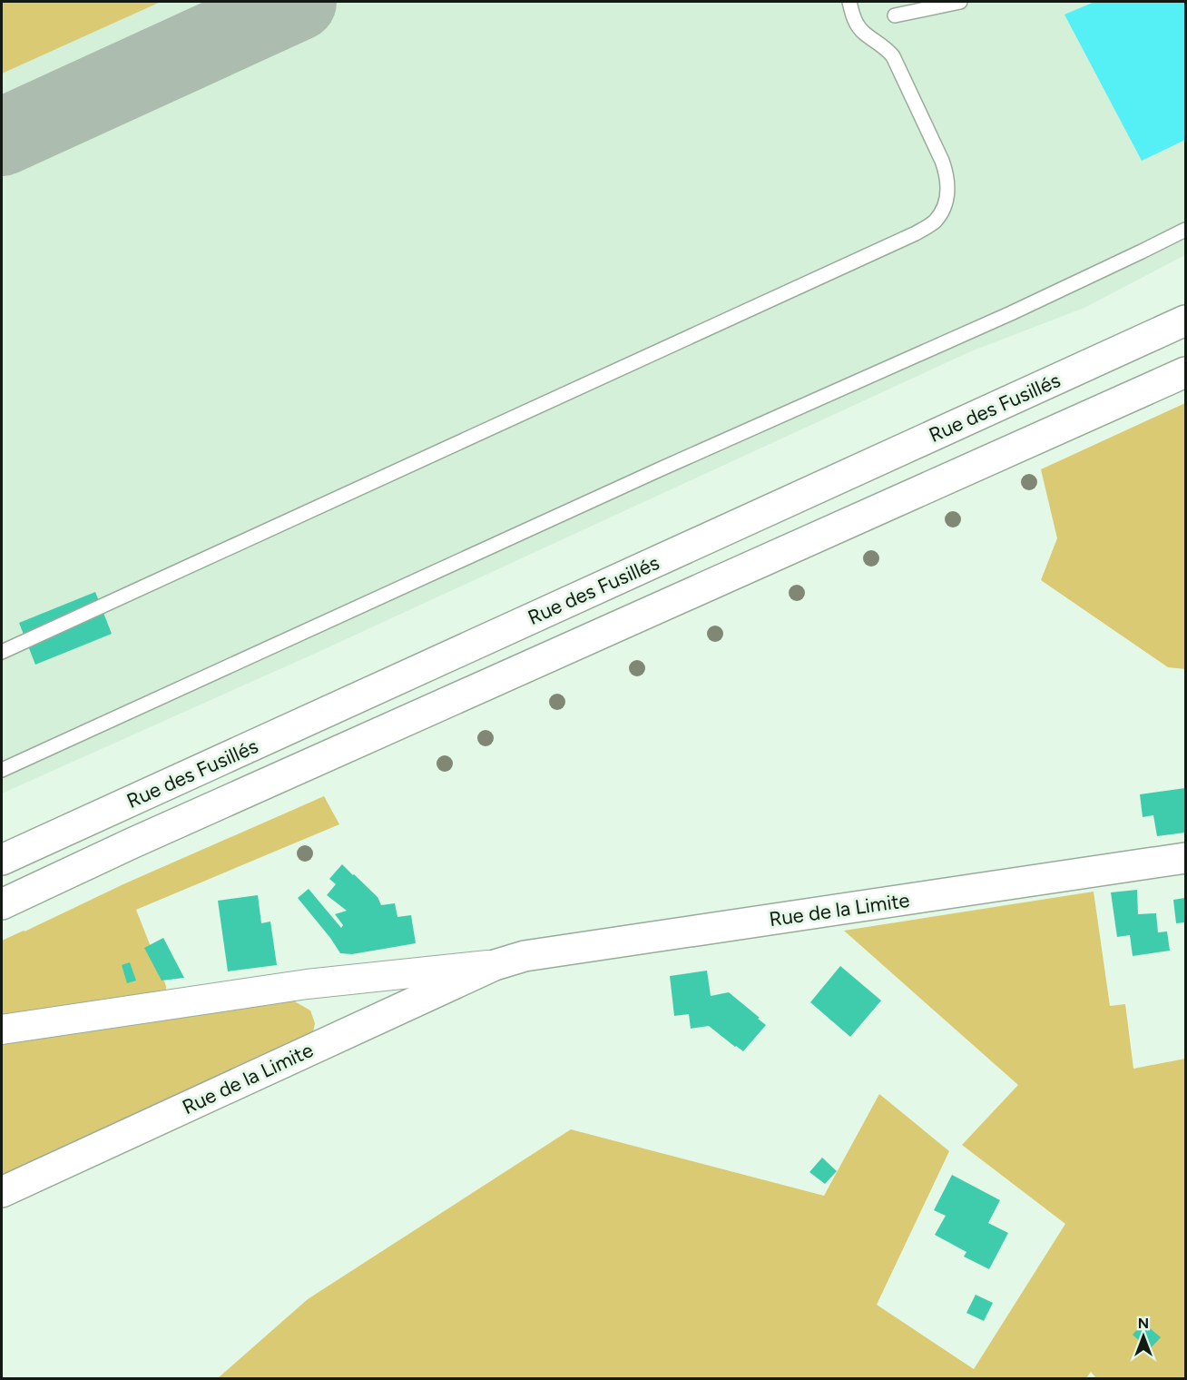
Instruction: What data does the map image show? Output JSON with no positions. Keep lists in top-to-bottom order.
{
  "streets": {
    "main road": ["Rue des Fusillés", "Rue de la Limite"]
  },
  "north": "top"
}
